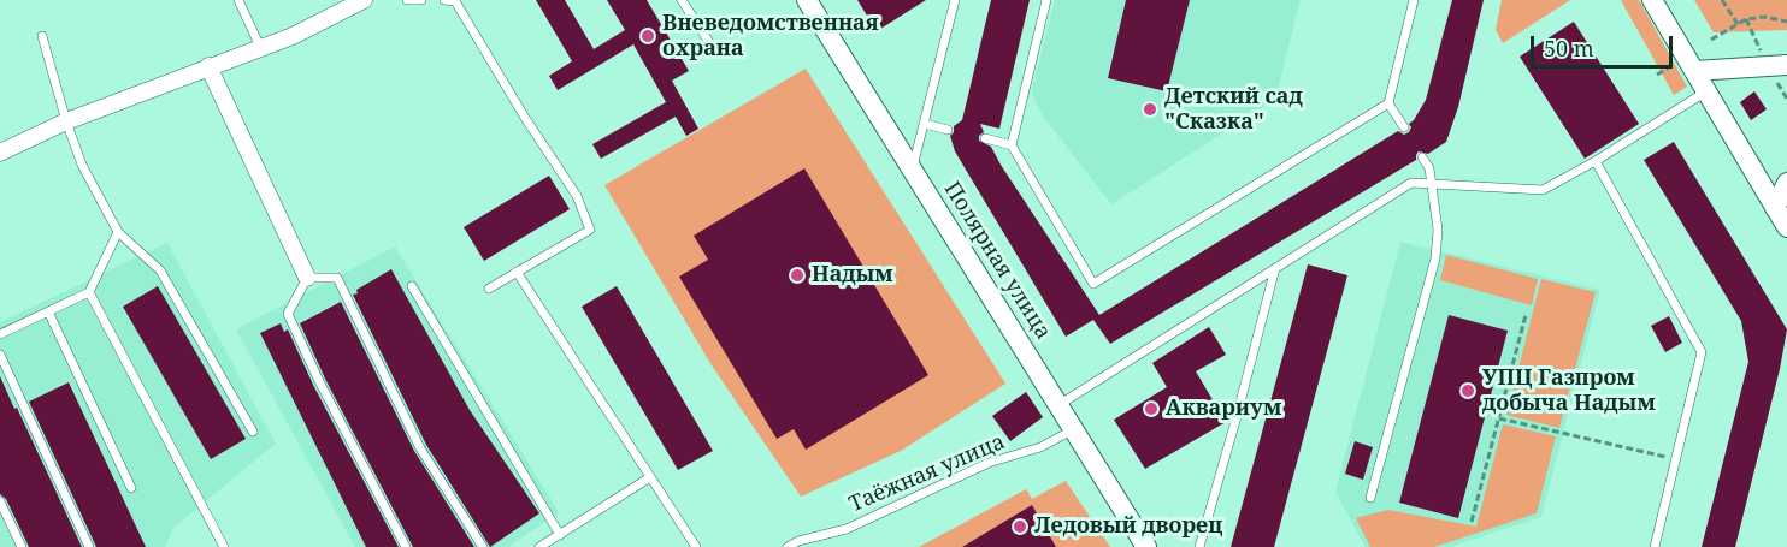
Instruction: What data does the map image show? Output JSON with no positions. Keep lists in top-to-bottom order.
{
  "streets": {
    "street": ["Полярная улица"],
    "lane": ["Таёжная улица"]
  },
  "crossings": [
    ["Полярная улица", "Таёжная улица"]
  ],
  "places": [
    "Вневедомственная охрана",
    "Детский сад \"Сказка\"",
    "Надым",
    "УПЦ Газпром добыча Надым",
    "Аквариум",
    "Ледовый дворец"
  ],
  "scale_bar": "50 m"
}
